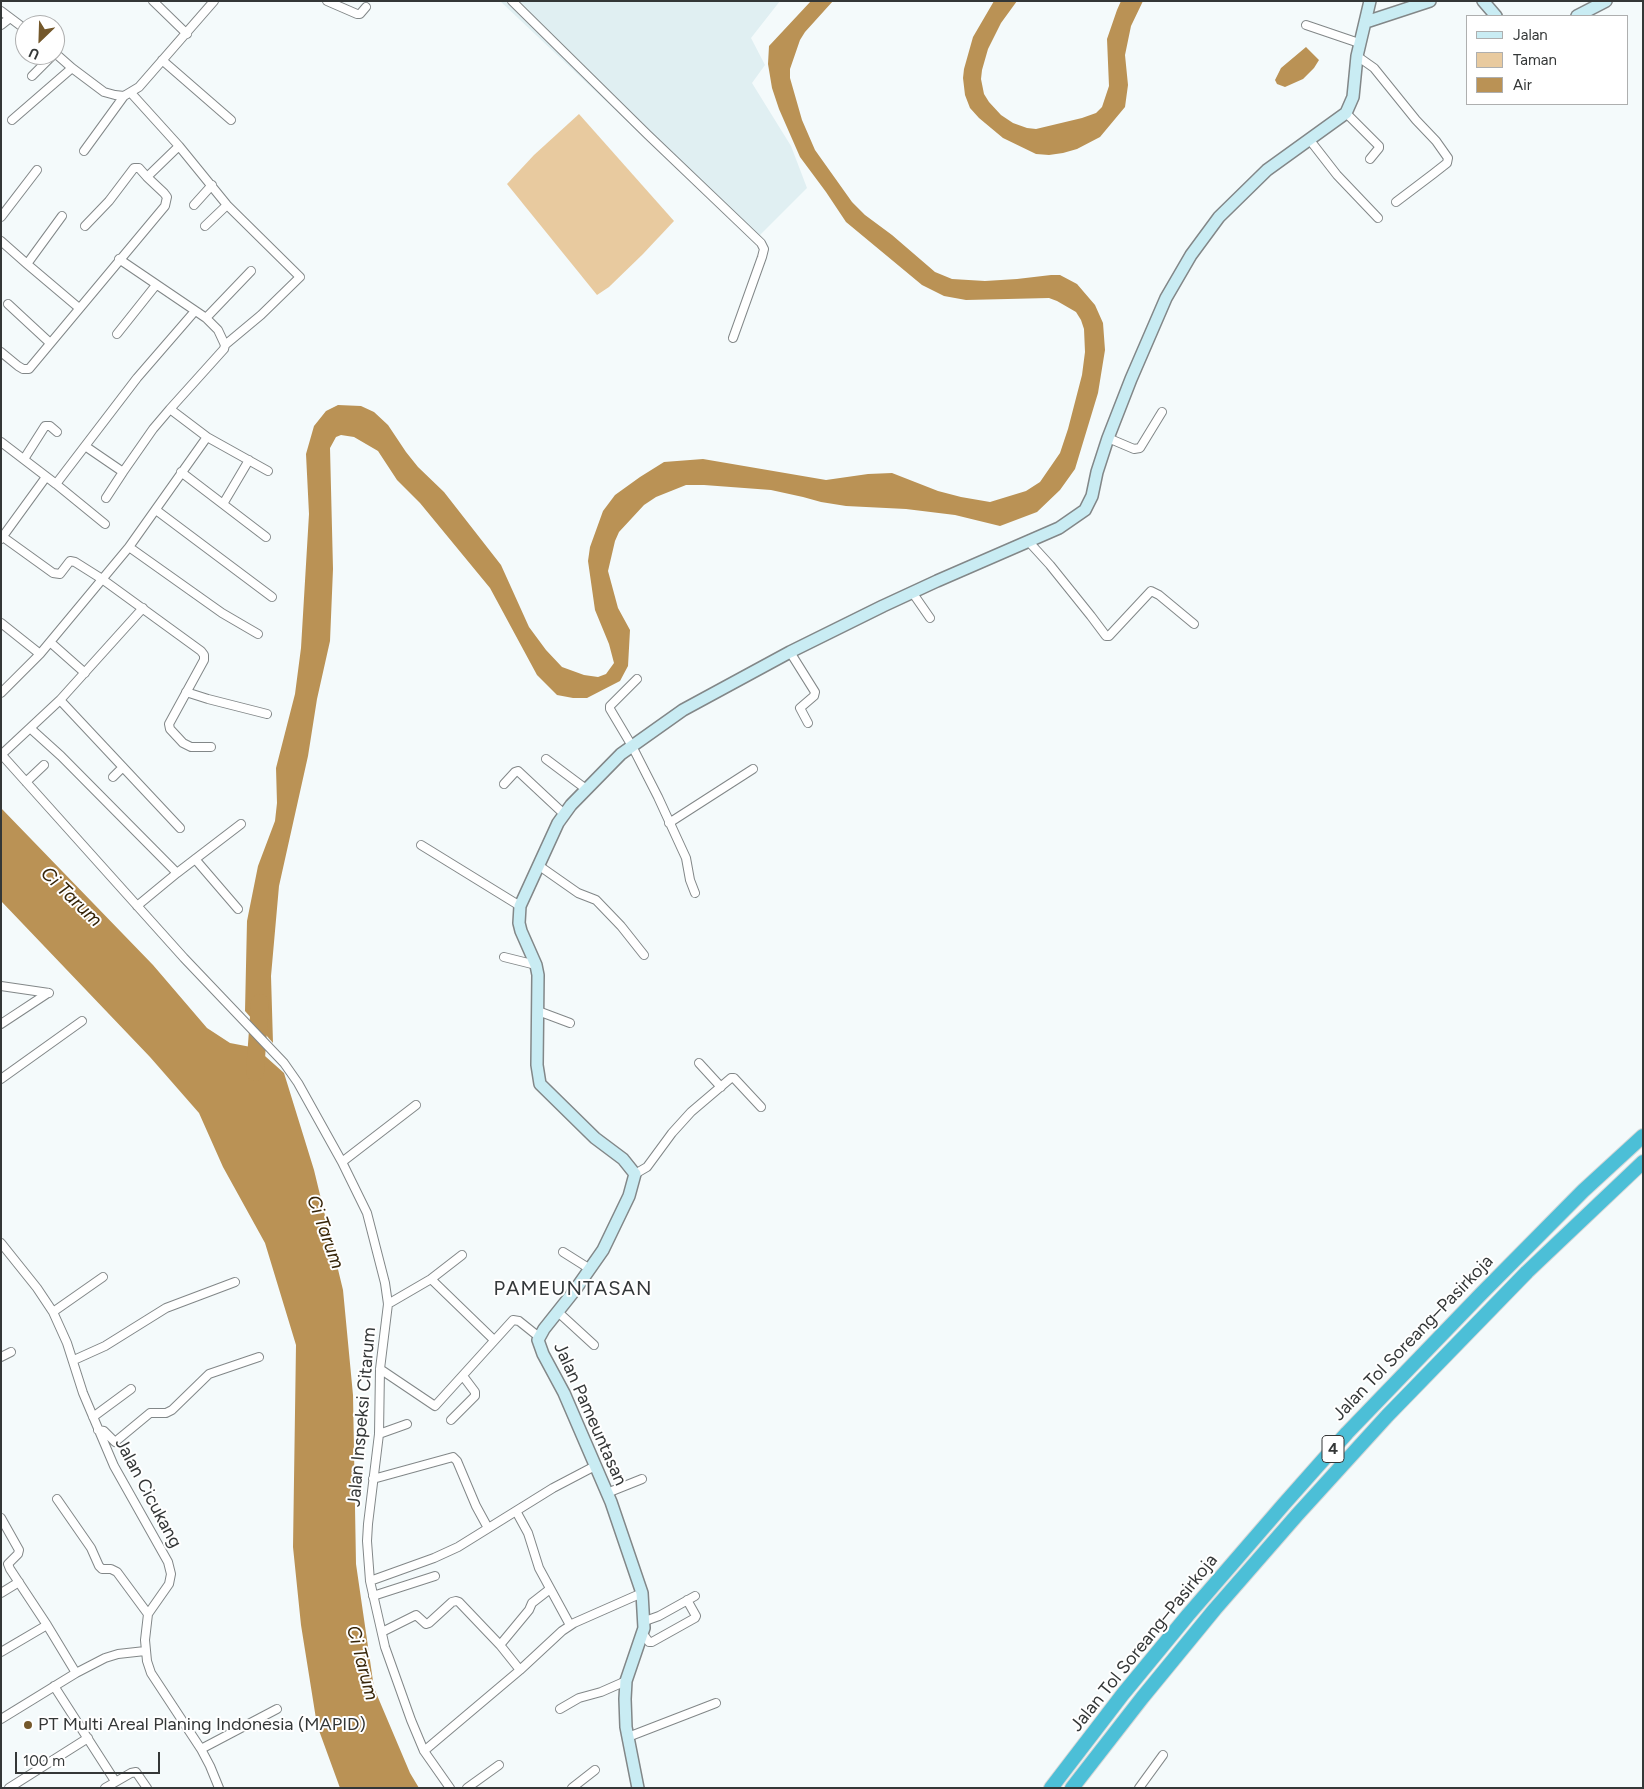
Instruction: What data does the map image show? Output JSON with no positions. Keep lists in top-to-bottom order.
{
  "streets": {
    "highway": ["Jalan Tol Soreang–Pasirkoja", "4"],
    "street": ["Jalan Pameuntasan", "Jalan Inspeksi Citarum", "Jalan Cicukang"]
  },
  "districts": ["PAMEUNTASAN"],
  "water": ["Ci Tarum"],
  "places": ["PT Multi Areal Planing Indonesia (MAPID)"],
  "legend": ["Jalan", "Taman", "Air"],
  "scale_bar": "100 m",
  "north": "bottom left"
}
